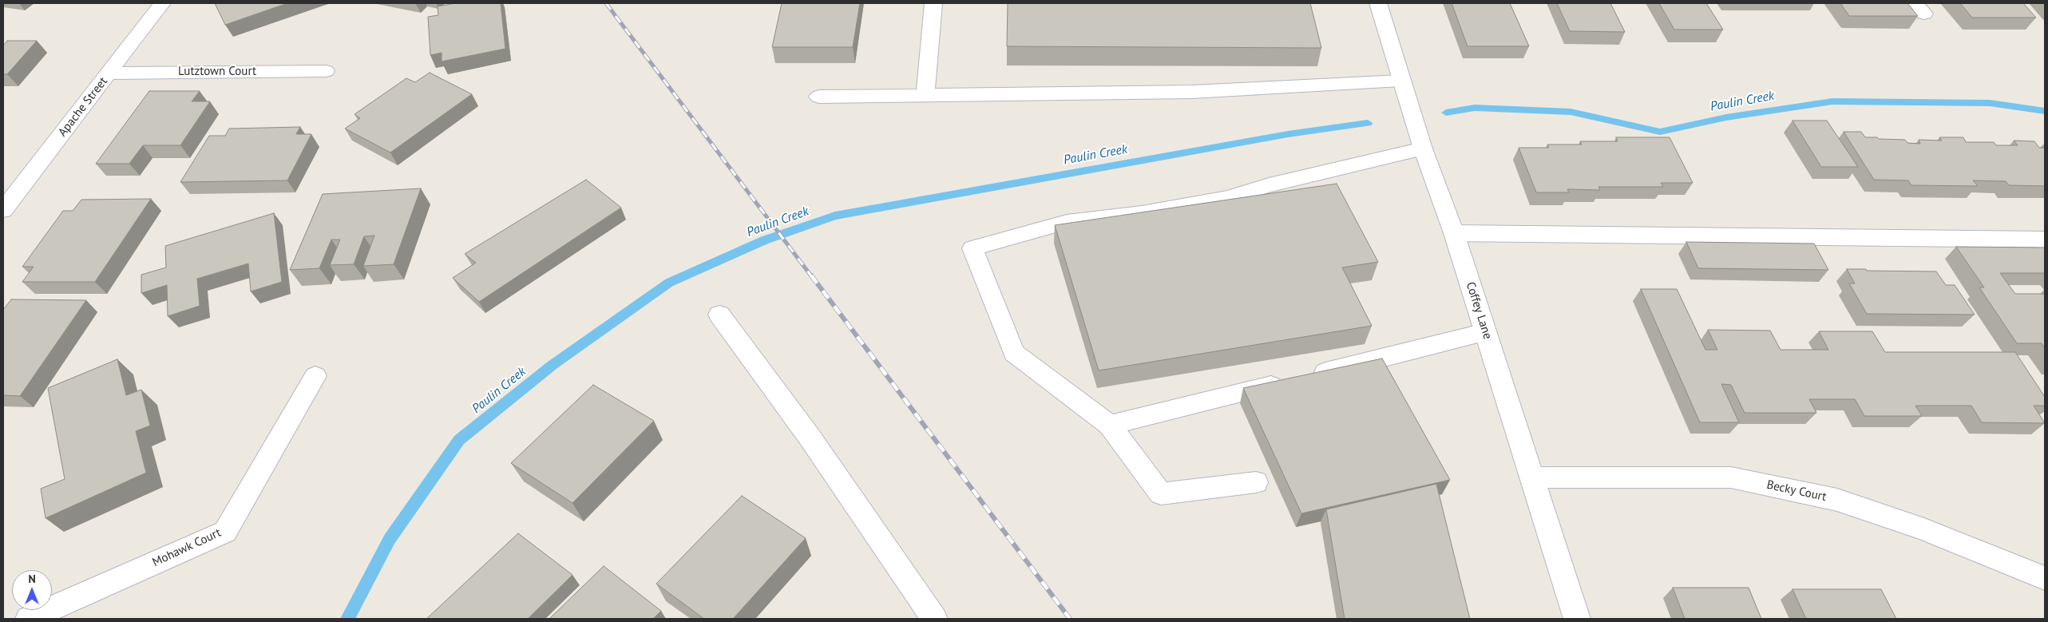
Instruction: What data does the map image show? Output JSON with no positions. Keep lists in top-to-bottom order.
{
  "streets": {
    "street": [
      "Lutztown Court",
      "Apache Street",
      "Coffey Lane",
      "Becky Court",
      "Mohawk Court"
    ]
  },
  "crossings": [
    ["Lutztown Court", "Apache Street"],
    ["Coffey Lane", "Becky Court"]
  ],
  "water": ["Paulin Creek"],
  "north": "top"
}
